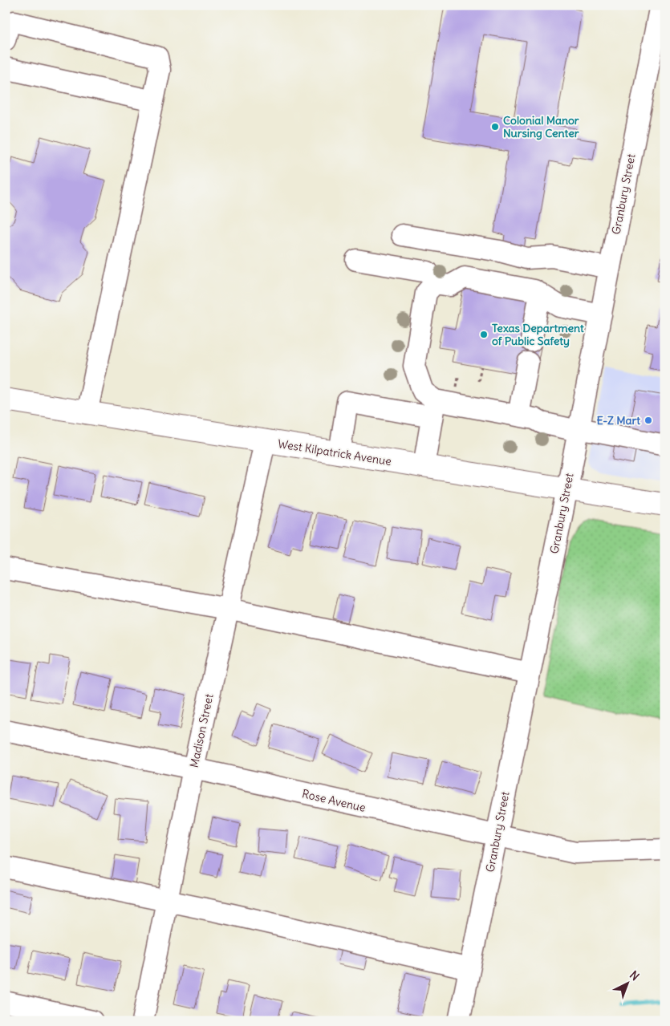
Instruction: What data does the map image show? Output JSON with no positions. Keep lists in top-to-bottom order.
{
  "streets": {
    "main road": ["West Kilpatrick Avenue"],
    "street": ["Granbury Street", "Madison Street", "Rose Avenue"]
  },
  "crossings": [
    ["Granbury Street", "West Kilpatrick Avenue"],
    ["Granbury Street", "Rose Avenue"],
    ["West Kilpatrick Avenue", "Madison Street"],
    ["Madison Street", "Rose Avenue"]
  ],
  "places": ["Colonial Manor Nursing Center", "Texas Department of Public Safety", "E-Z Mart"],
  "north": "top right"
}
